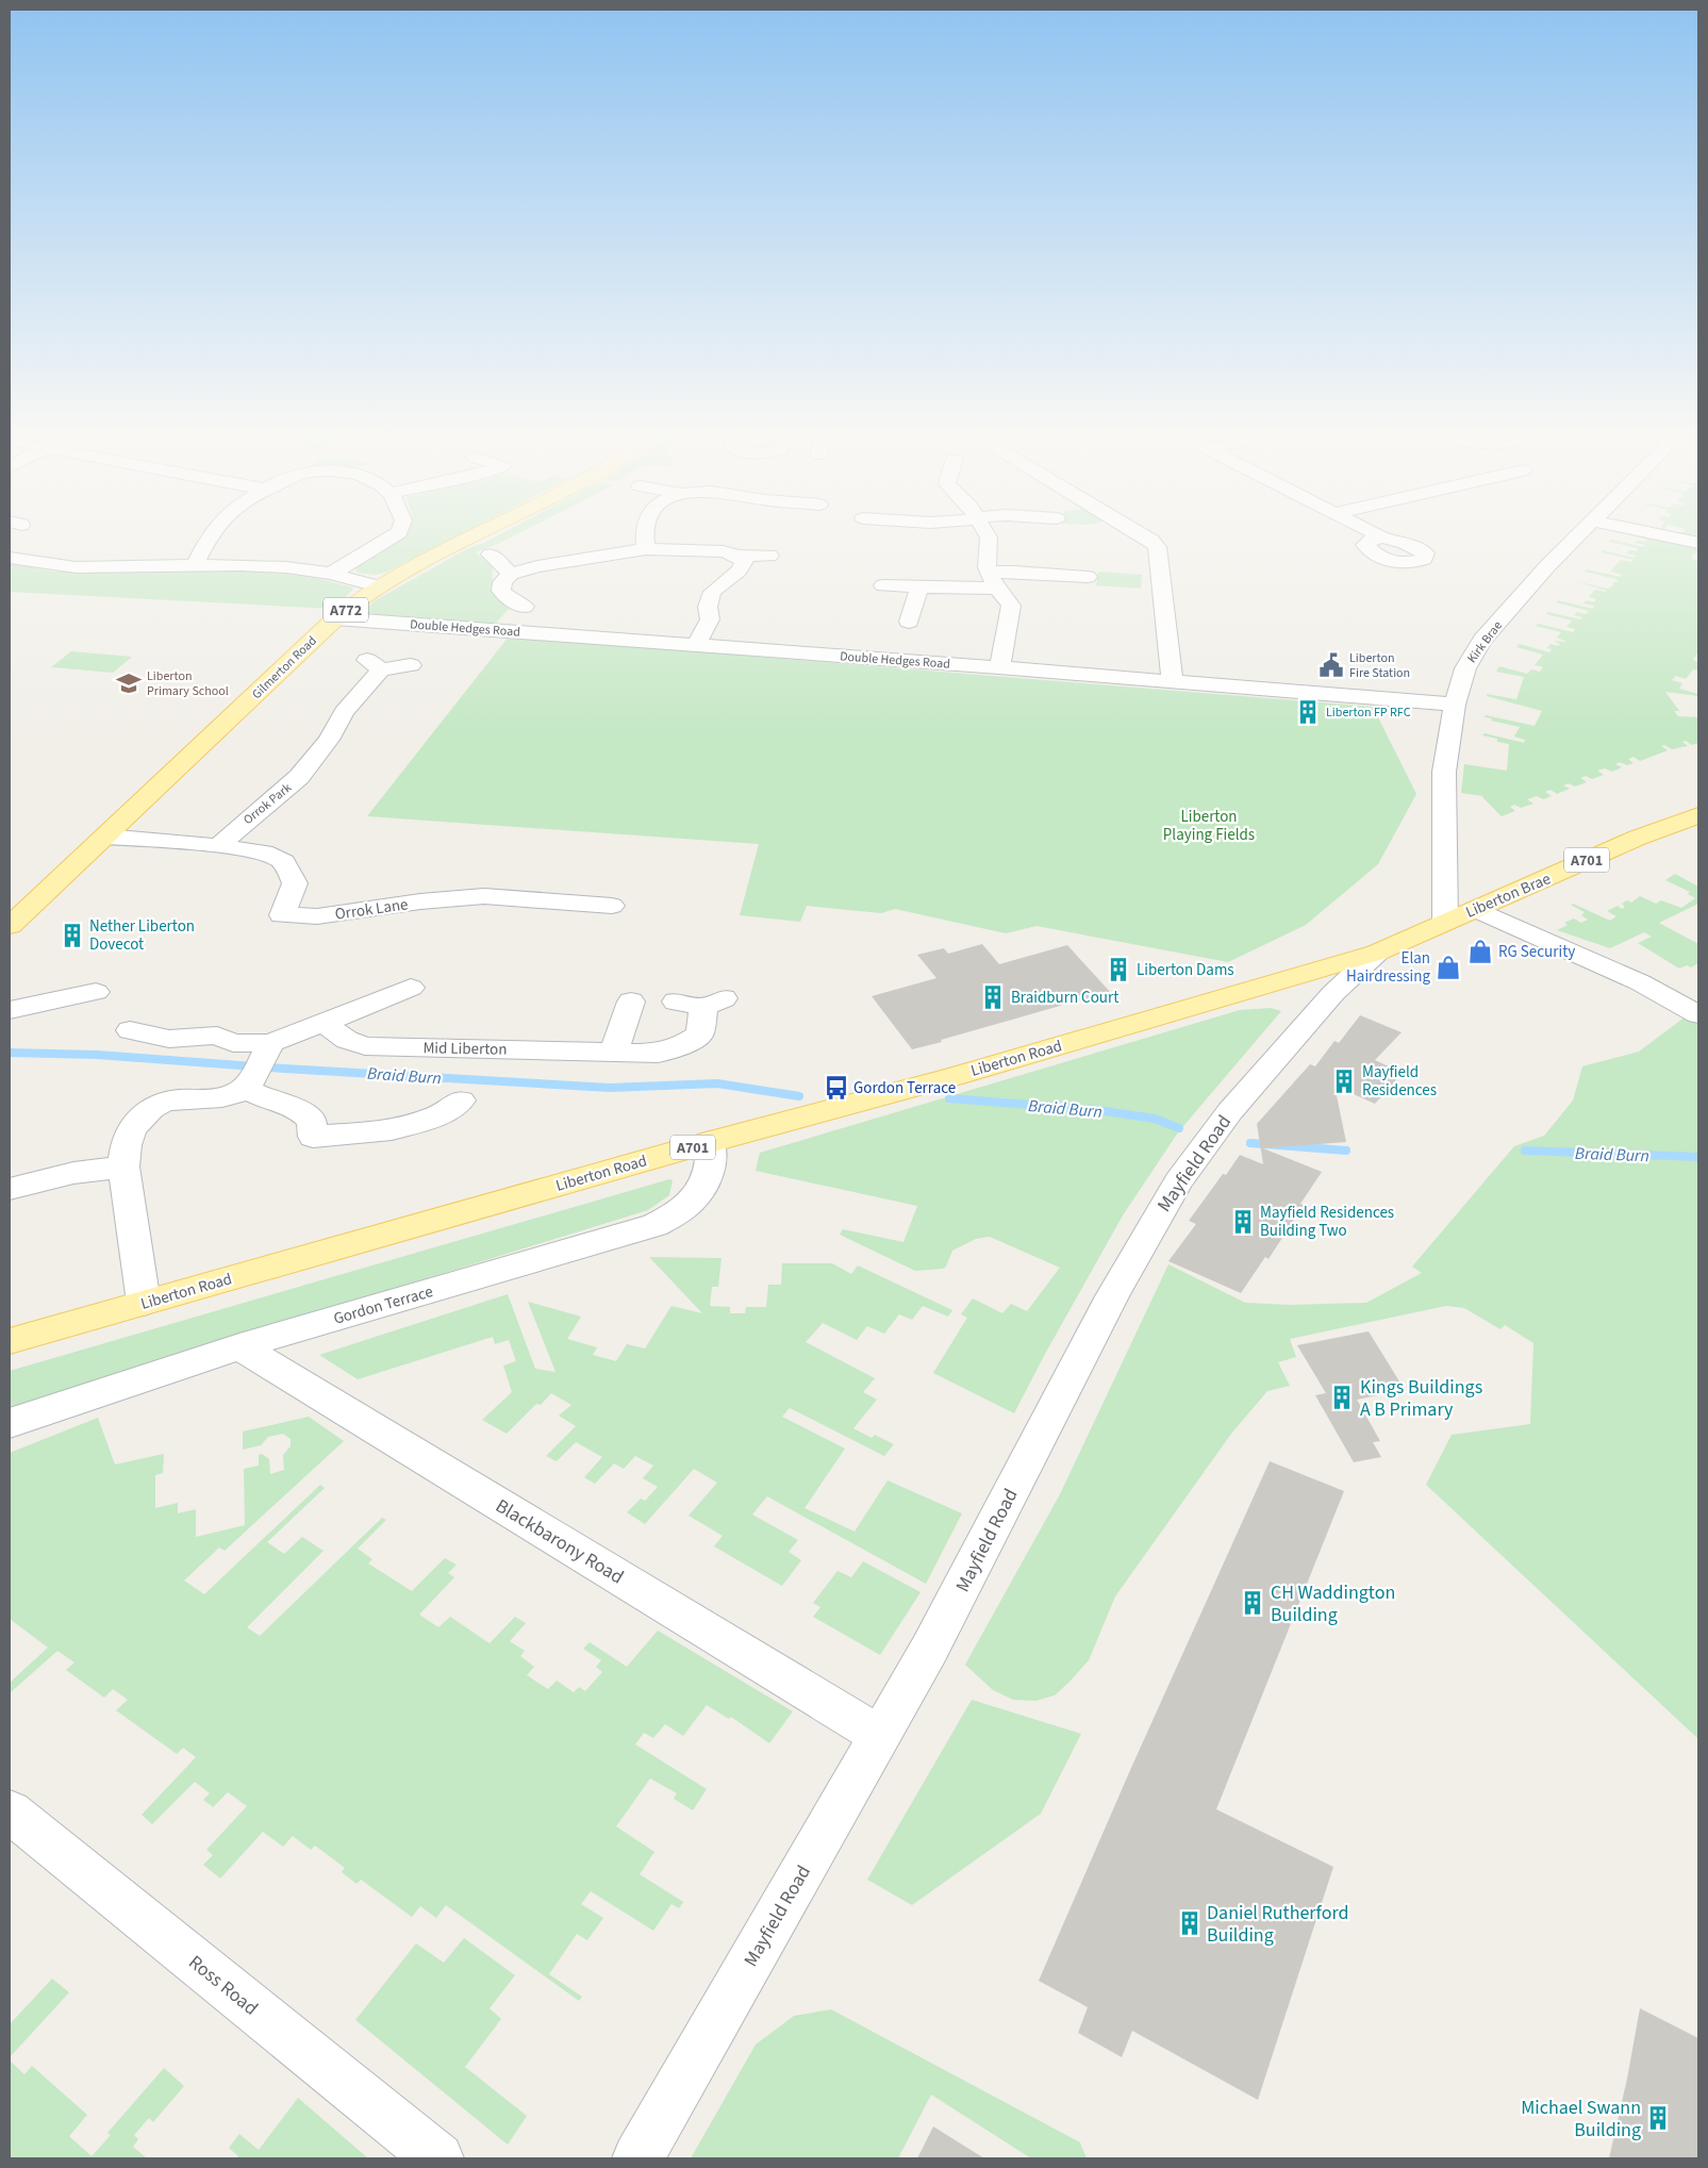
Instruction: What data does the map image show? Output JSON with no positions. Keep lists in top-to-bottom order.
{
  "streets": {
    "main road": [
      "A772",
      "Gilmerton Road",
      "A701",
      "Liberton Brae",
      "Liberton Road"
    ],
    "street": [
      "Double Hedges Road",
      "Kirk Brae",
      "Orrok Park",
      "Orrok Lane",
      "Mid Liberton",
      "Mayfield Road",
      "Gordon Terrace",
      "Blackbarony Road",
      "Ross Road"
    ]
  },
  "crossings": [
    ["Double Hedges Road", "Kirk Brae"],
    ["Double Hedges Road", "Gilmerton Road"],
    ["Kirk Brae", "Liberton Brae"],
    ["Orrok Park", "Orrok Lane"],
    ["Liberton Brae", "Liberton Road"],
    ["Liberton Brae", "Mayfield Road"],
    ["Liberton Road", "Mayfield Road"],
    ["Liberton Road", "Gordon Terrace"],
    ["Mayfield Road", "Blackbarony Road"],
    ["Gordon Terrace", "Blackbarony Road"]
  ],
  "water": ["Braid Burn"],
  "parks": ["Liberton Playing Fields"],
  "places": {
    "public building": ["Liberton Fire Station"],
    "school or university": ["Liberton Primary School"],
    "building": [
      "Liberton FP RFC",
      "Nether Liberton Dovecot",
      "Liberton Dams",
      "Braidburn Court",
      "Mayfield Residences",
      "Mayfield Residences Building Two",
      "Kings Buildings A B Primary",
      "CH Waddington Building",
      "Daniel Rutherford Building",
      "Michael Swann Building"
    ],
    "shop": ["RG Security", "Elan Hairdressing"],
    "bus stop": ["Gordon Terrace"]
  }
}
